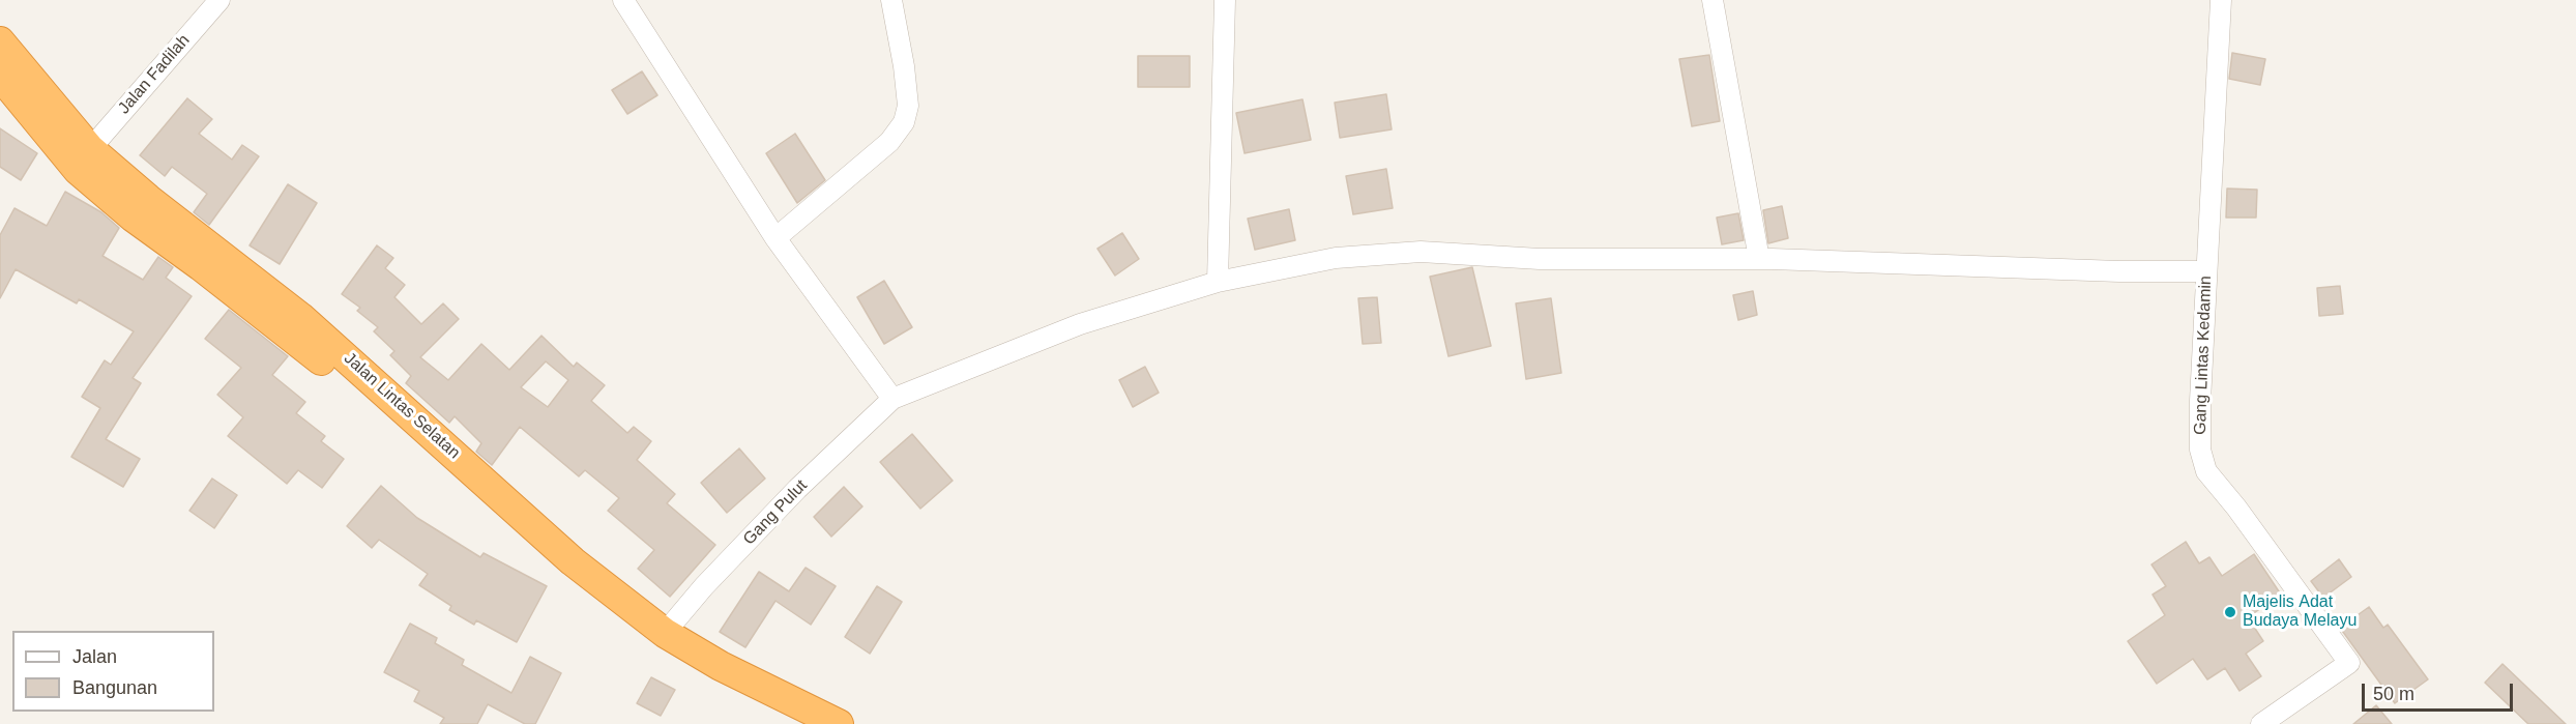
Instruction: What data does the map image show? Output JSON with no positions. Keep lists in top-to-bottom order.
{
  "streets": {
    "highway": ["Jalan Lintas Selatan"],
    "street": ["Jalan Fadilah", "Gang Lintas Kedamin", "Gang Pulut"]
  },
  "crossings": [
    ["Jalan Fadilah", "Jalan Lintas Selatan"],
    ["Jalan Lintas Selatan", "Gang Pulut"]
  ],
  "places": ["Majelis Adat Budaya Melayu"],
  "legend": ["Jalan", "Bangunan"],
  "scale_bar": "50 m"
}
